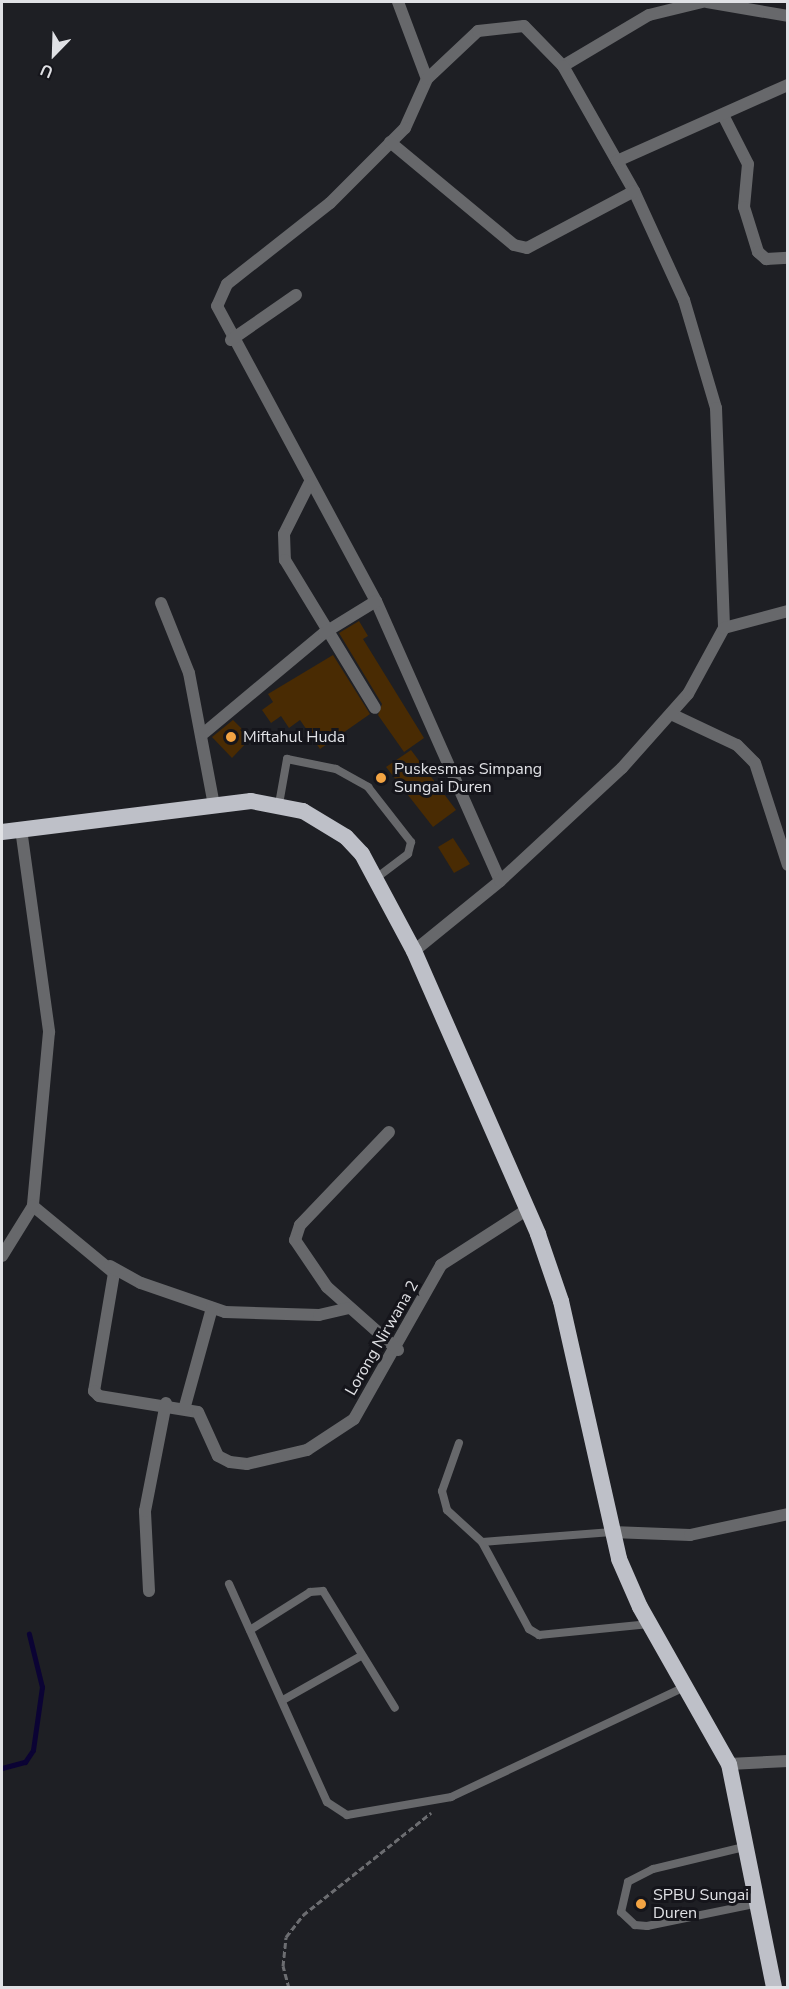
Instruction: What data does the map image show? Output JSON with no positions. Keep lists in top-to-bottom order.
{
  "streets": {
    "street": ["Lorong Nirwana 2"]
  },
  "places": ["Miftahul Huda", "Puskesmas Simpang Sungai Duren", "SPBU Sungai Duren"],
  "north": "bottom left"
}
